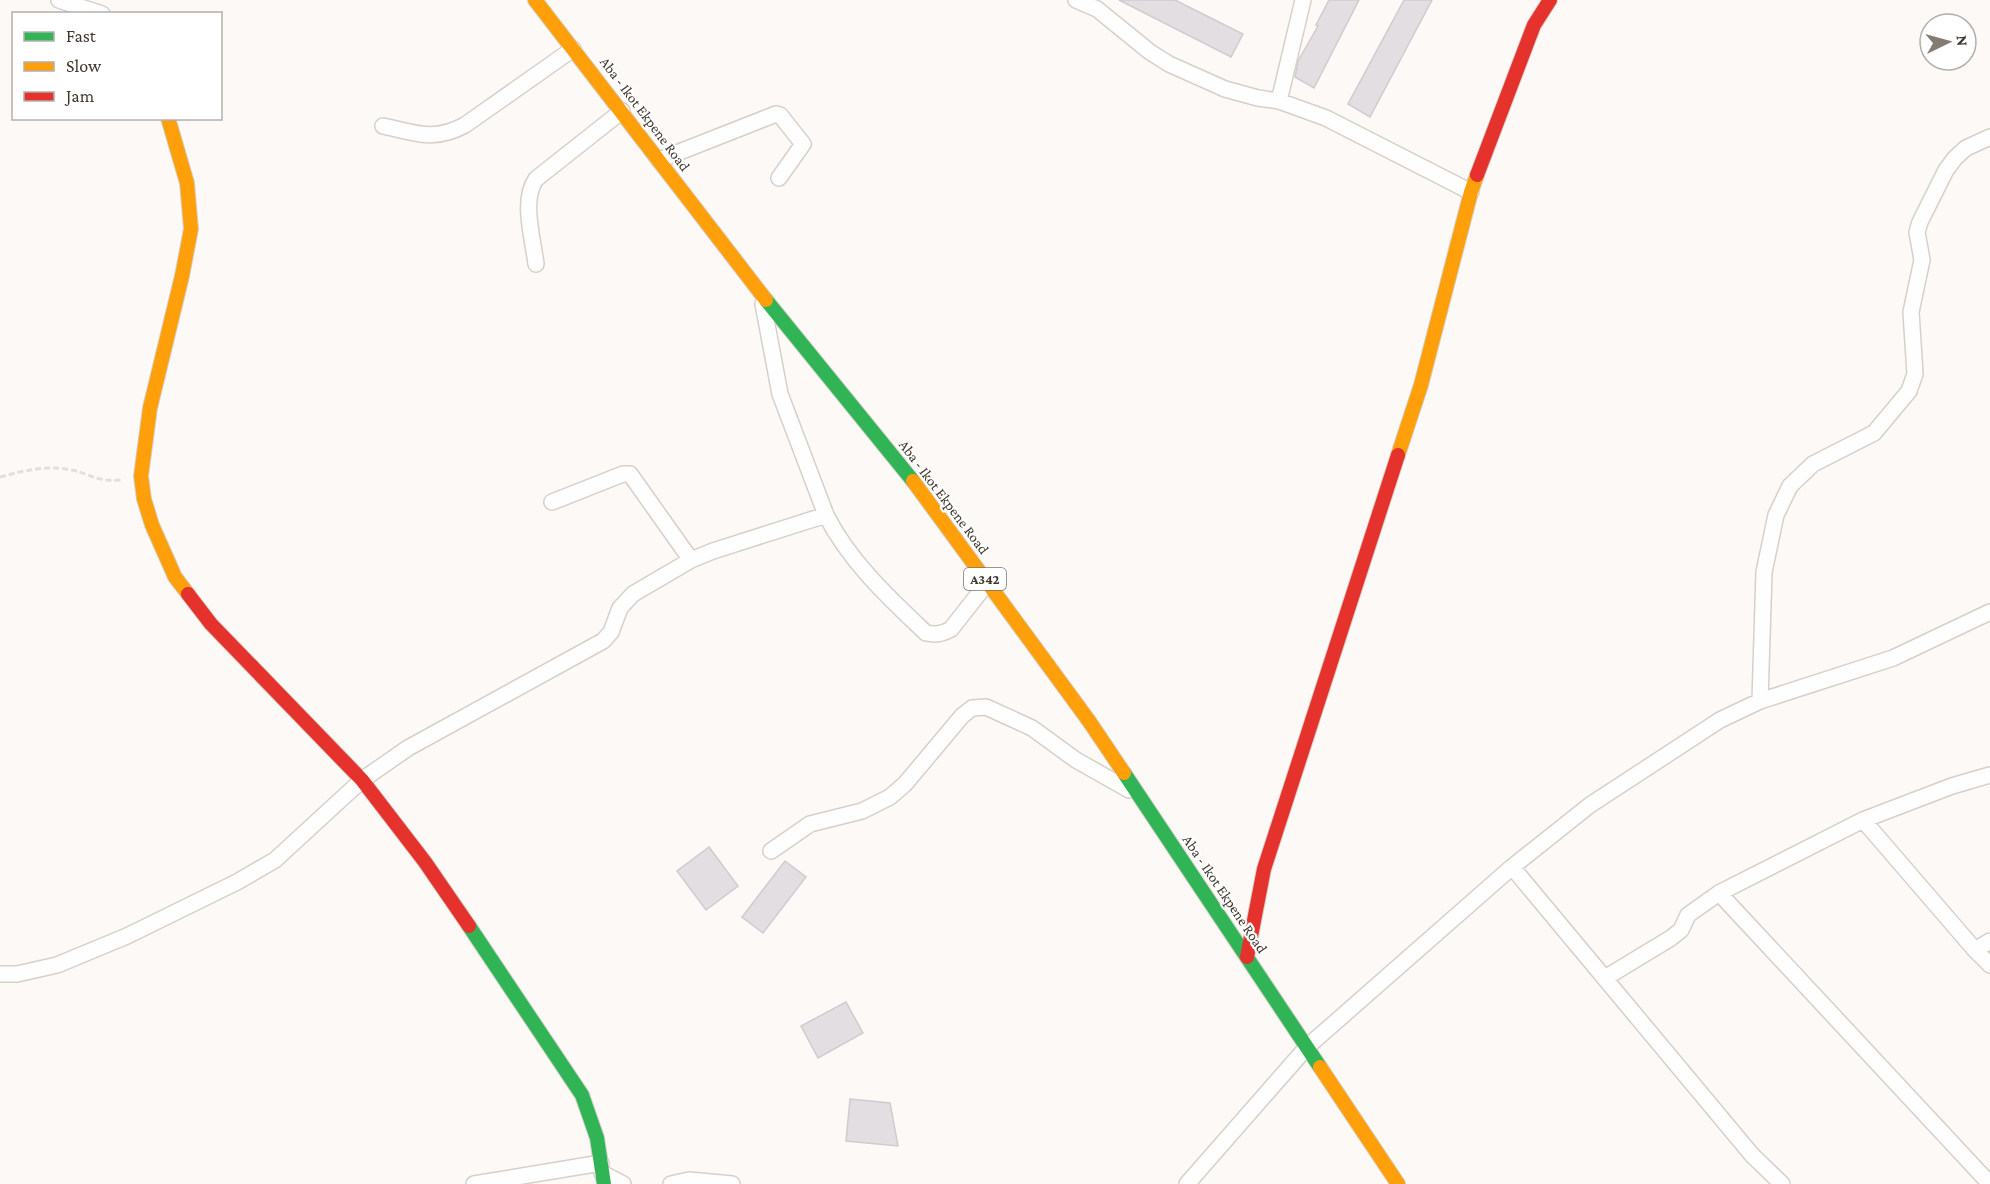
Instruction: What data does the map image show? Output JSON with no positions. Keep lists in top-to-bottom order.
{
  "streets": {
    "main road": ["Aba - Ikot Ekpene Road", "A342"]
  },
  "legend": ["Fast", "Slow", "Jam"],
  "north": "right"
}
